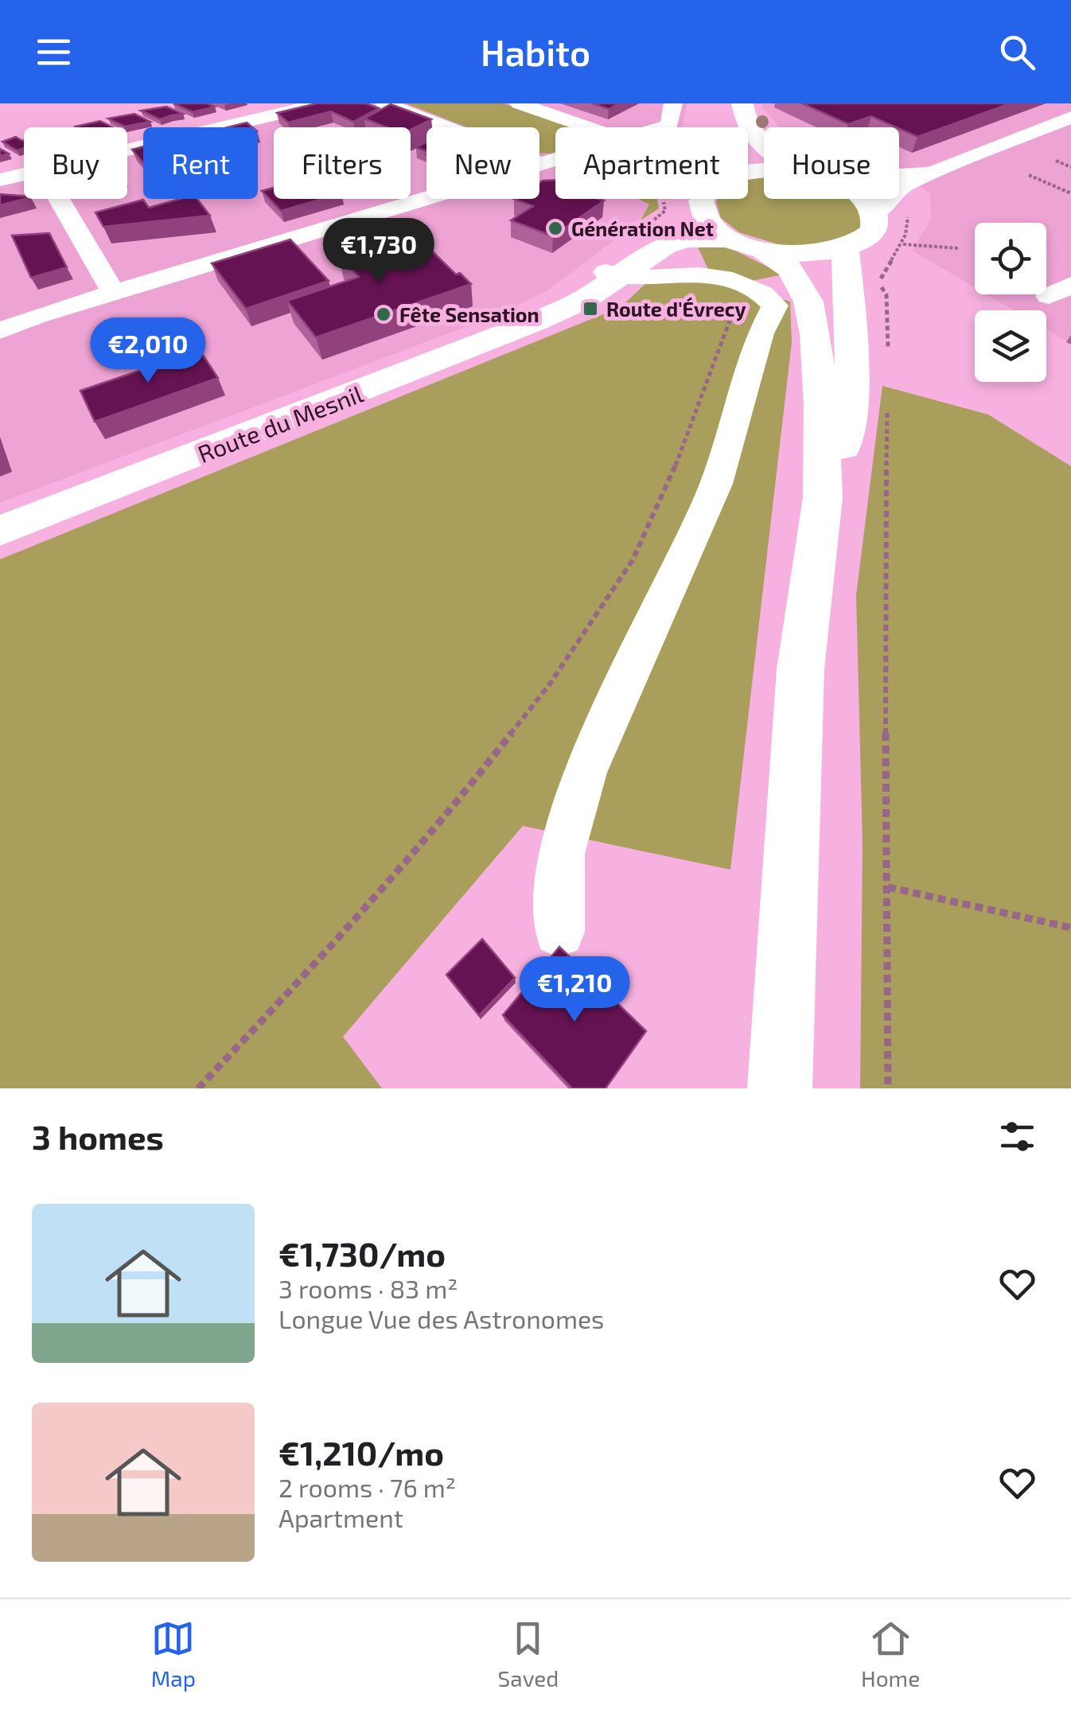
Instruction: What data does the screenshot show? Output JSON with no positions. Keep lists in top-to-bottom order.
{
  "streets": {
    "main road": ["Route du Mesnil"]
  },
  "places": {
    "other": ["Génération Net", "Fête Sensation"],
    "transit": ["Route d'Évrecy"]
  },
  "page": {
    "header": "Habito",
    "chip": [
      "Buy",
      "Rent",
      "Filters",
      "New",
      "Apartment",
      "House"
    ],
    "price": ["€1,730", "€2,010", "€1,210"],
    "heading": "3 homes",
    "list": [
      {
        "name": "€1,730/mo",
        "note": "3 rooms · 83 m² · Longue Vue des Astronomes"
      },
      {
        "name": "€1,210/mo",
        "note": "2 rooms · 76 m² · Apartment"
      }
    ],
    "tabs": ["Map", "Saved", "Home"]
  }
}
